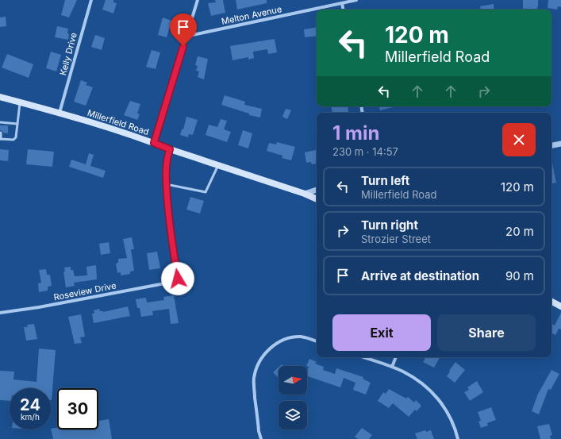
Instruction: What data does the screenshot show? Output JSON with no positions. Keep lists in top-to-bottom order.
{
  "streets": {
    "main road": ["Millerfield Road"],
    "street": ["Melton Avenue", "Kelly Drive", "Roseview Drive"]
  },
  "crossings": [
    ["Kelly Drive", "Millerfield Road"]
  ],
  "north": "right",
  "page": {
    "turn": ["120 m", "Millerfield Road"],
    "heading": ["1 min", "230 m · 14:57"],
    "list": [
      {
        "name": "Turn left",
        "note": "Millerfield Road",
        "value": "120 m"
      },
      {
        "name": "Turn right",
        "note": "Strozier Street",
        "value": "20 m"
      },
      {
        "name": "Arrive at destination",
        "value": "90 m"
      }
    ],
    "buttons": ["Exit", "Share"],
    "speed": "24 km/h",
    "limit": "30"
  }
}
